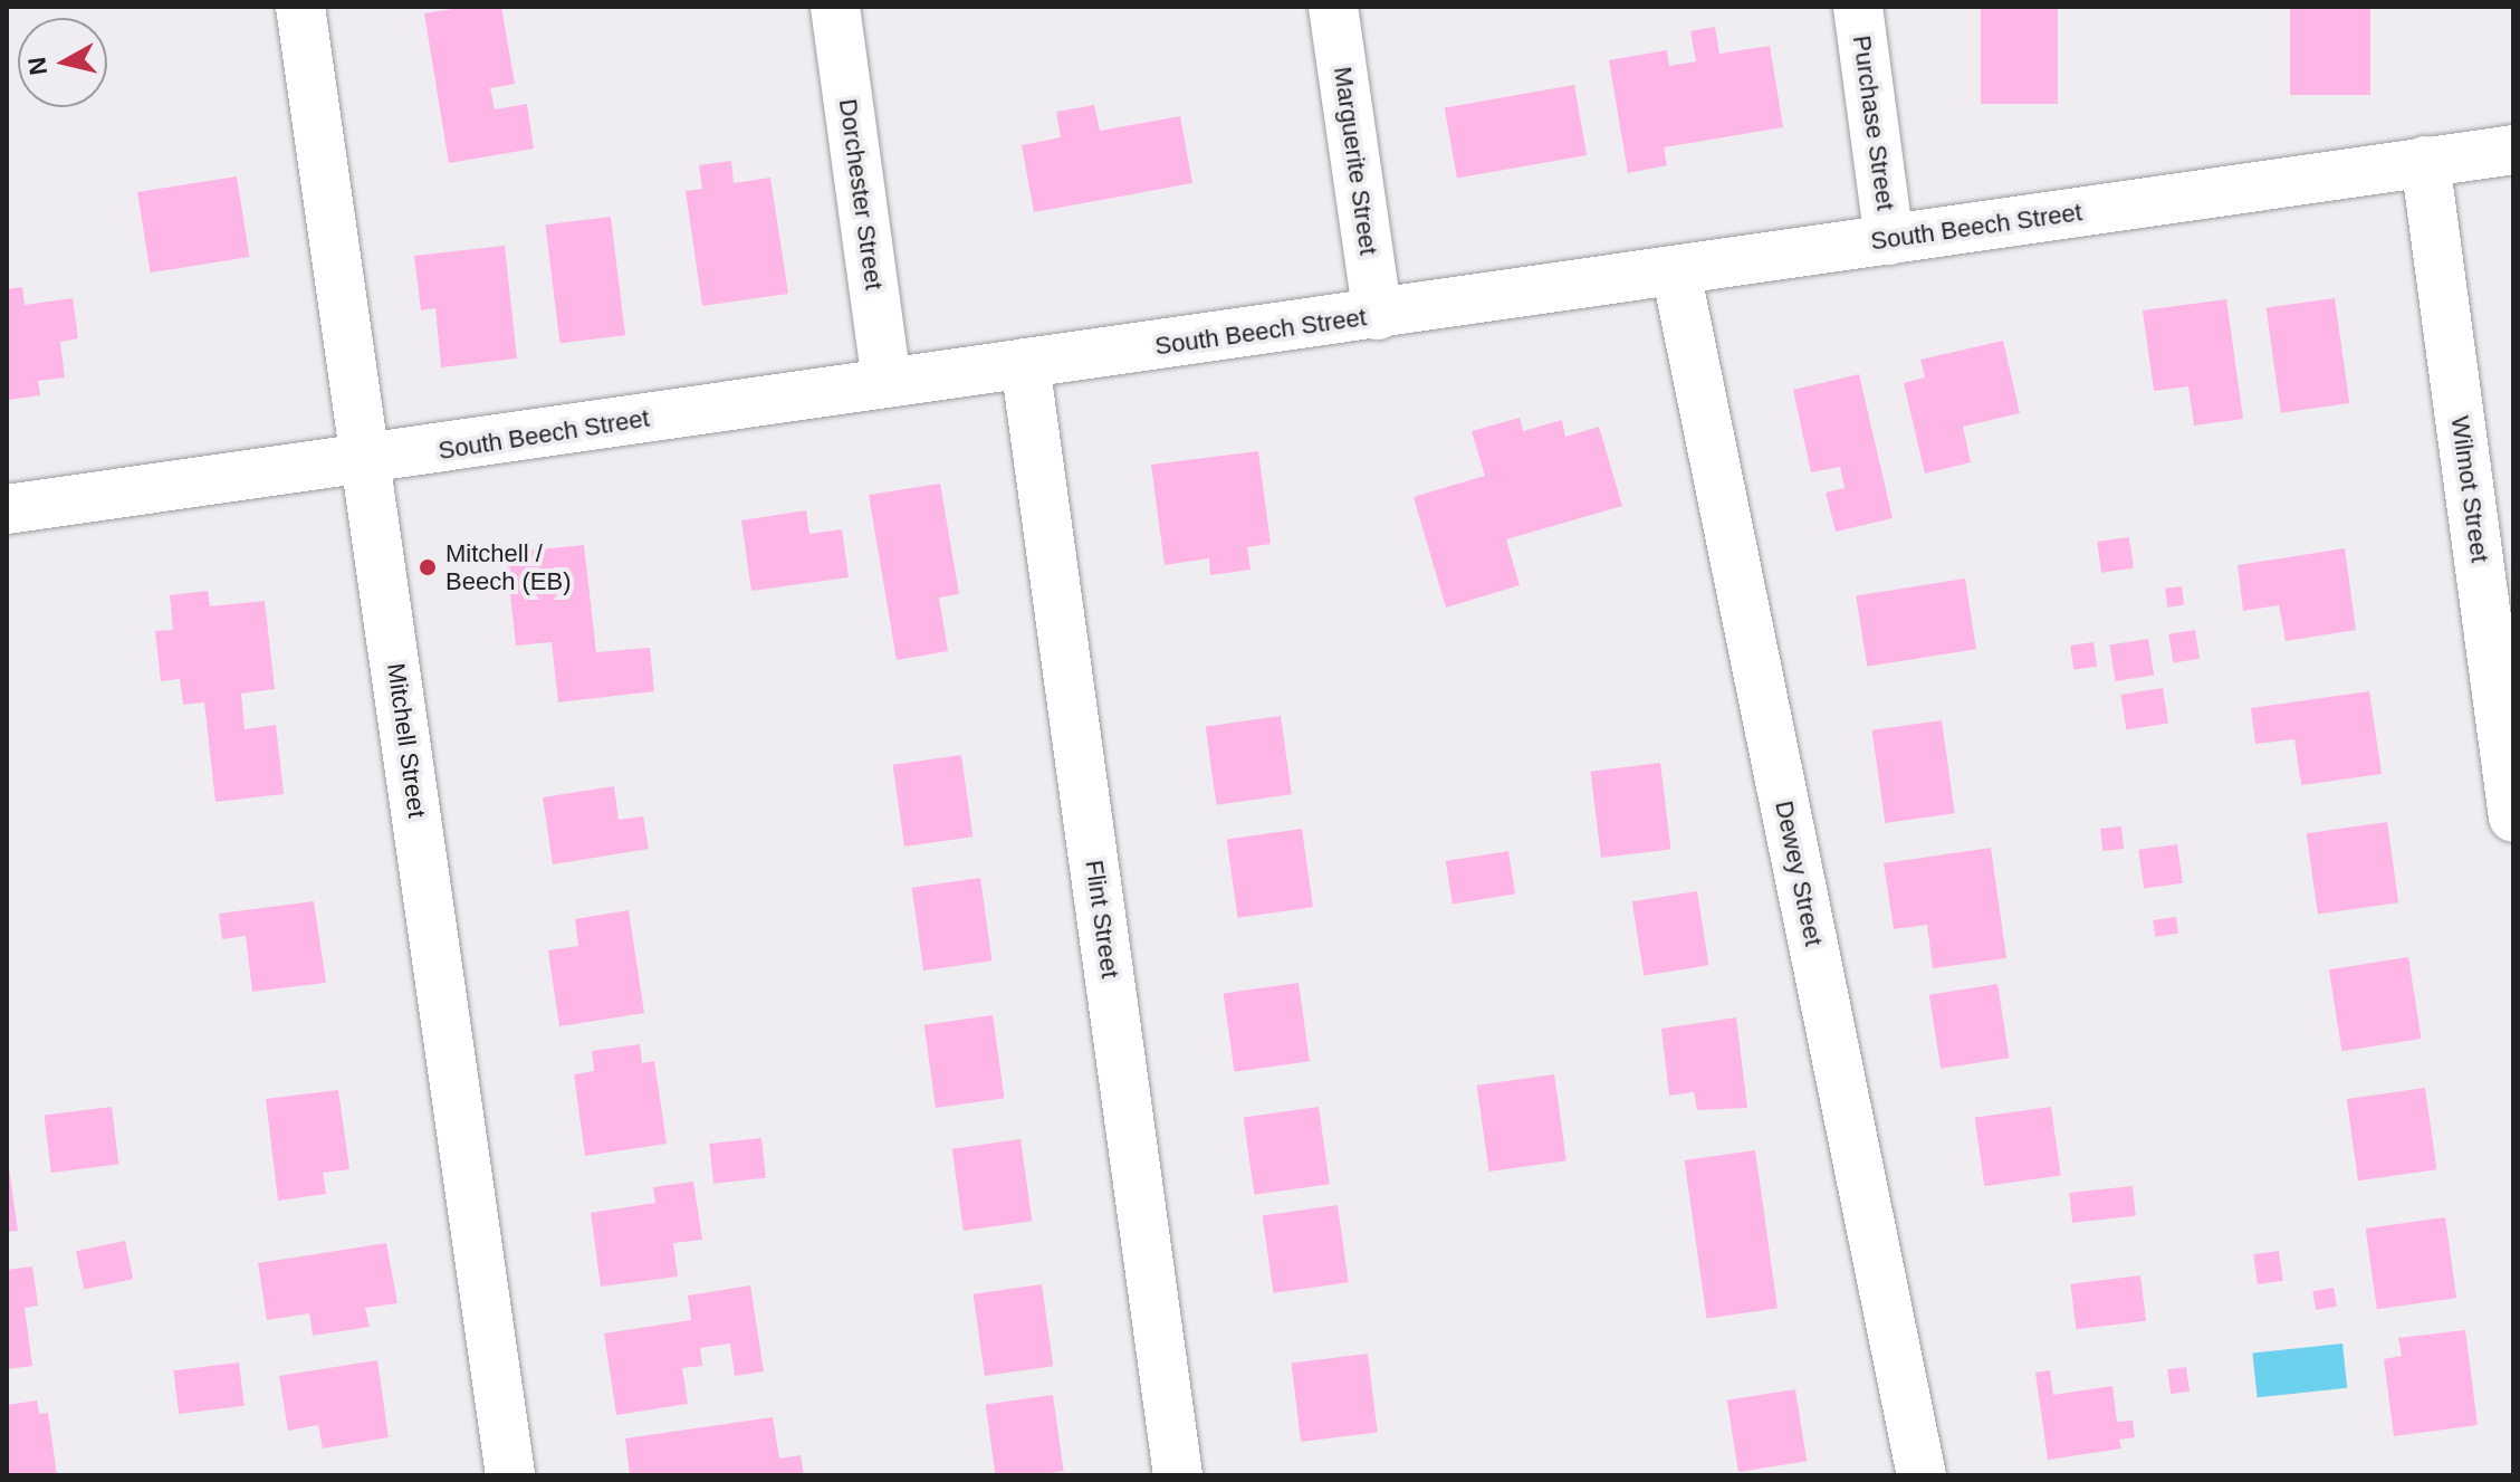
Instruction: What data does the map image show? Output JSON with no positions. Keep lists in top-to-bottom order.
{
  "streets": {
    "street": [
      "Purchase Street",
      "Marguerite Street",
      "Dorchester Street",
      "South Beech Street",
      "Wilmot Street",
      "Mitchell Street",
      "Dewey Street",
      "Flint Street"
    ]
  },
  "crossings": [
    ["Purchase Street", "South Beech Street"],
    ["Marguerite Street", "South Beech Street"],
    ["Dorchester Street", "South Beech Street"],
    ["South Beech Street", "Wilmot Street"],
    ["South Beech Street", "Mitchell Street"],
    ["South Beech Street", "Dewey Street"],
    ["South Beech Street", "Flint Street"]
  ],
  "places": ["Mitchell / Beech (EB)"],
  "north": "left"
}
